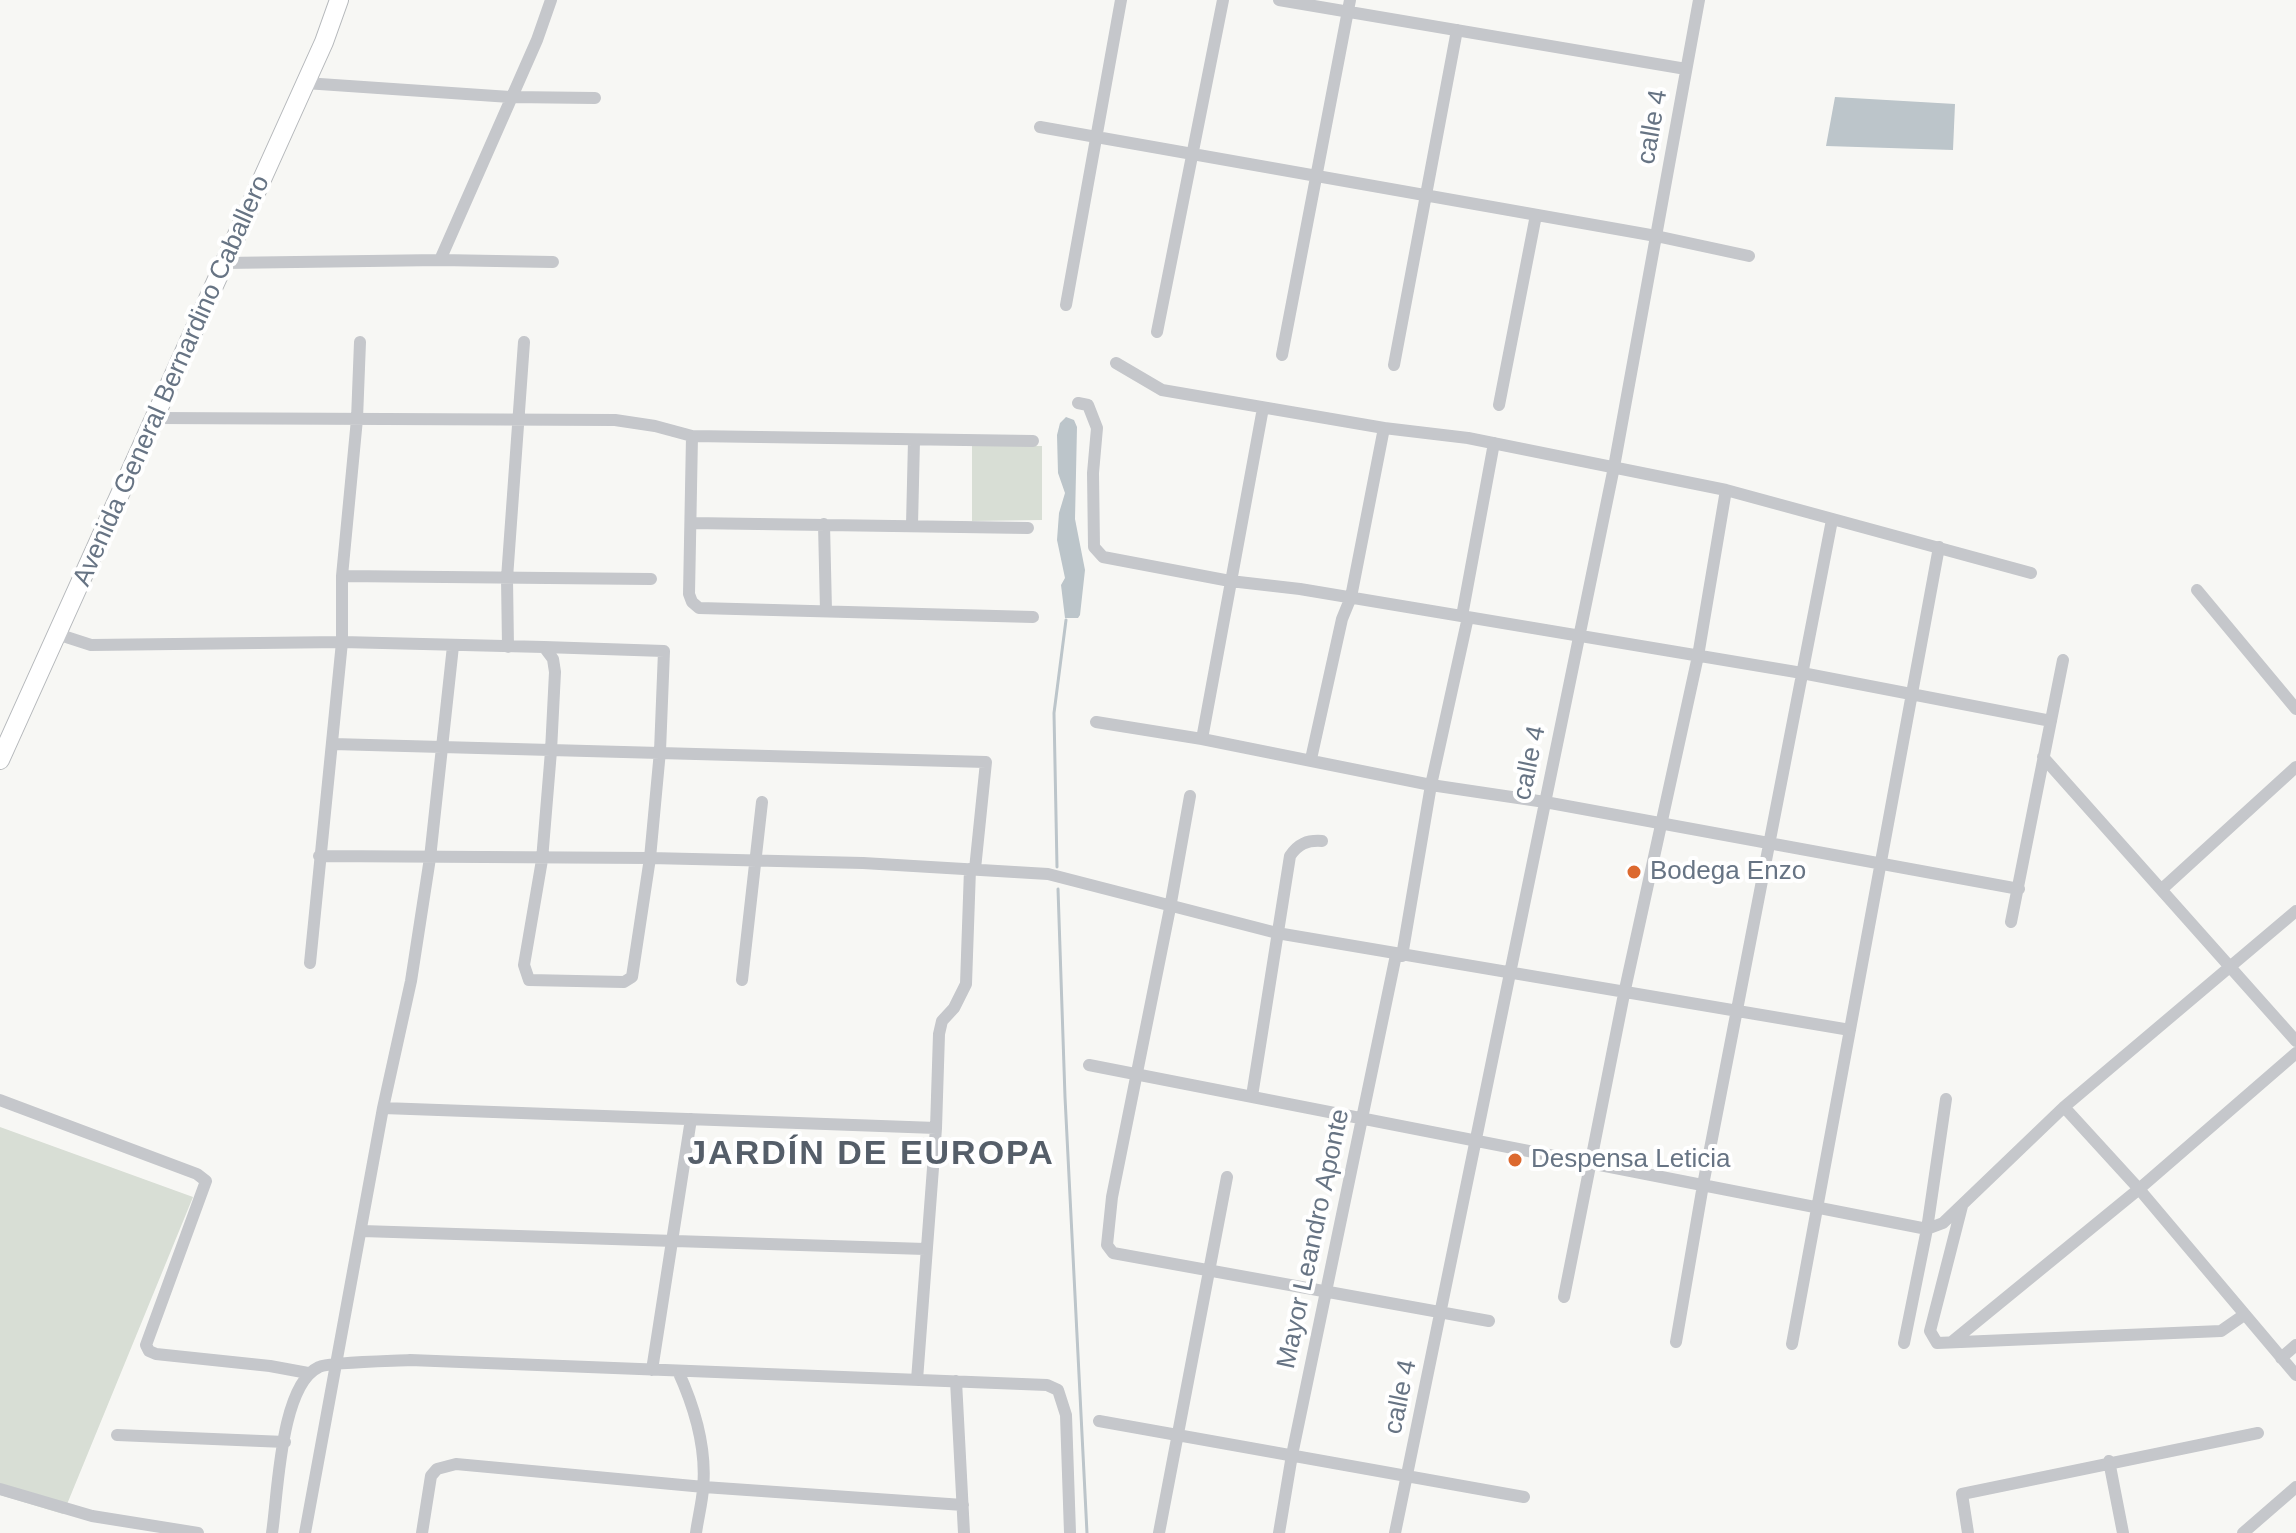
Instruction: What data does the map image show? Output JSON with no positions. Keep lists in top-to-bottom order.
{
  "streets": {
    "highway": ["Avenida General Bernardino Caballero"],
    "street": ["calle 4", "Mayor Leandro Aponte"]
  },
  "districts": ["JARDÍN DE EUROPA"],
  "places": ["Bodega Enzo", "Despensa Leticia"]
}
